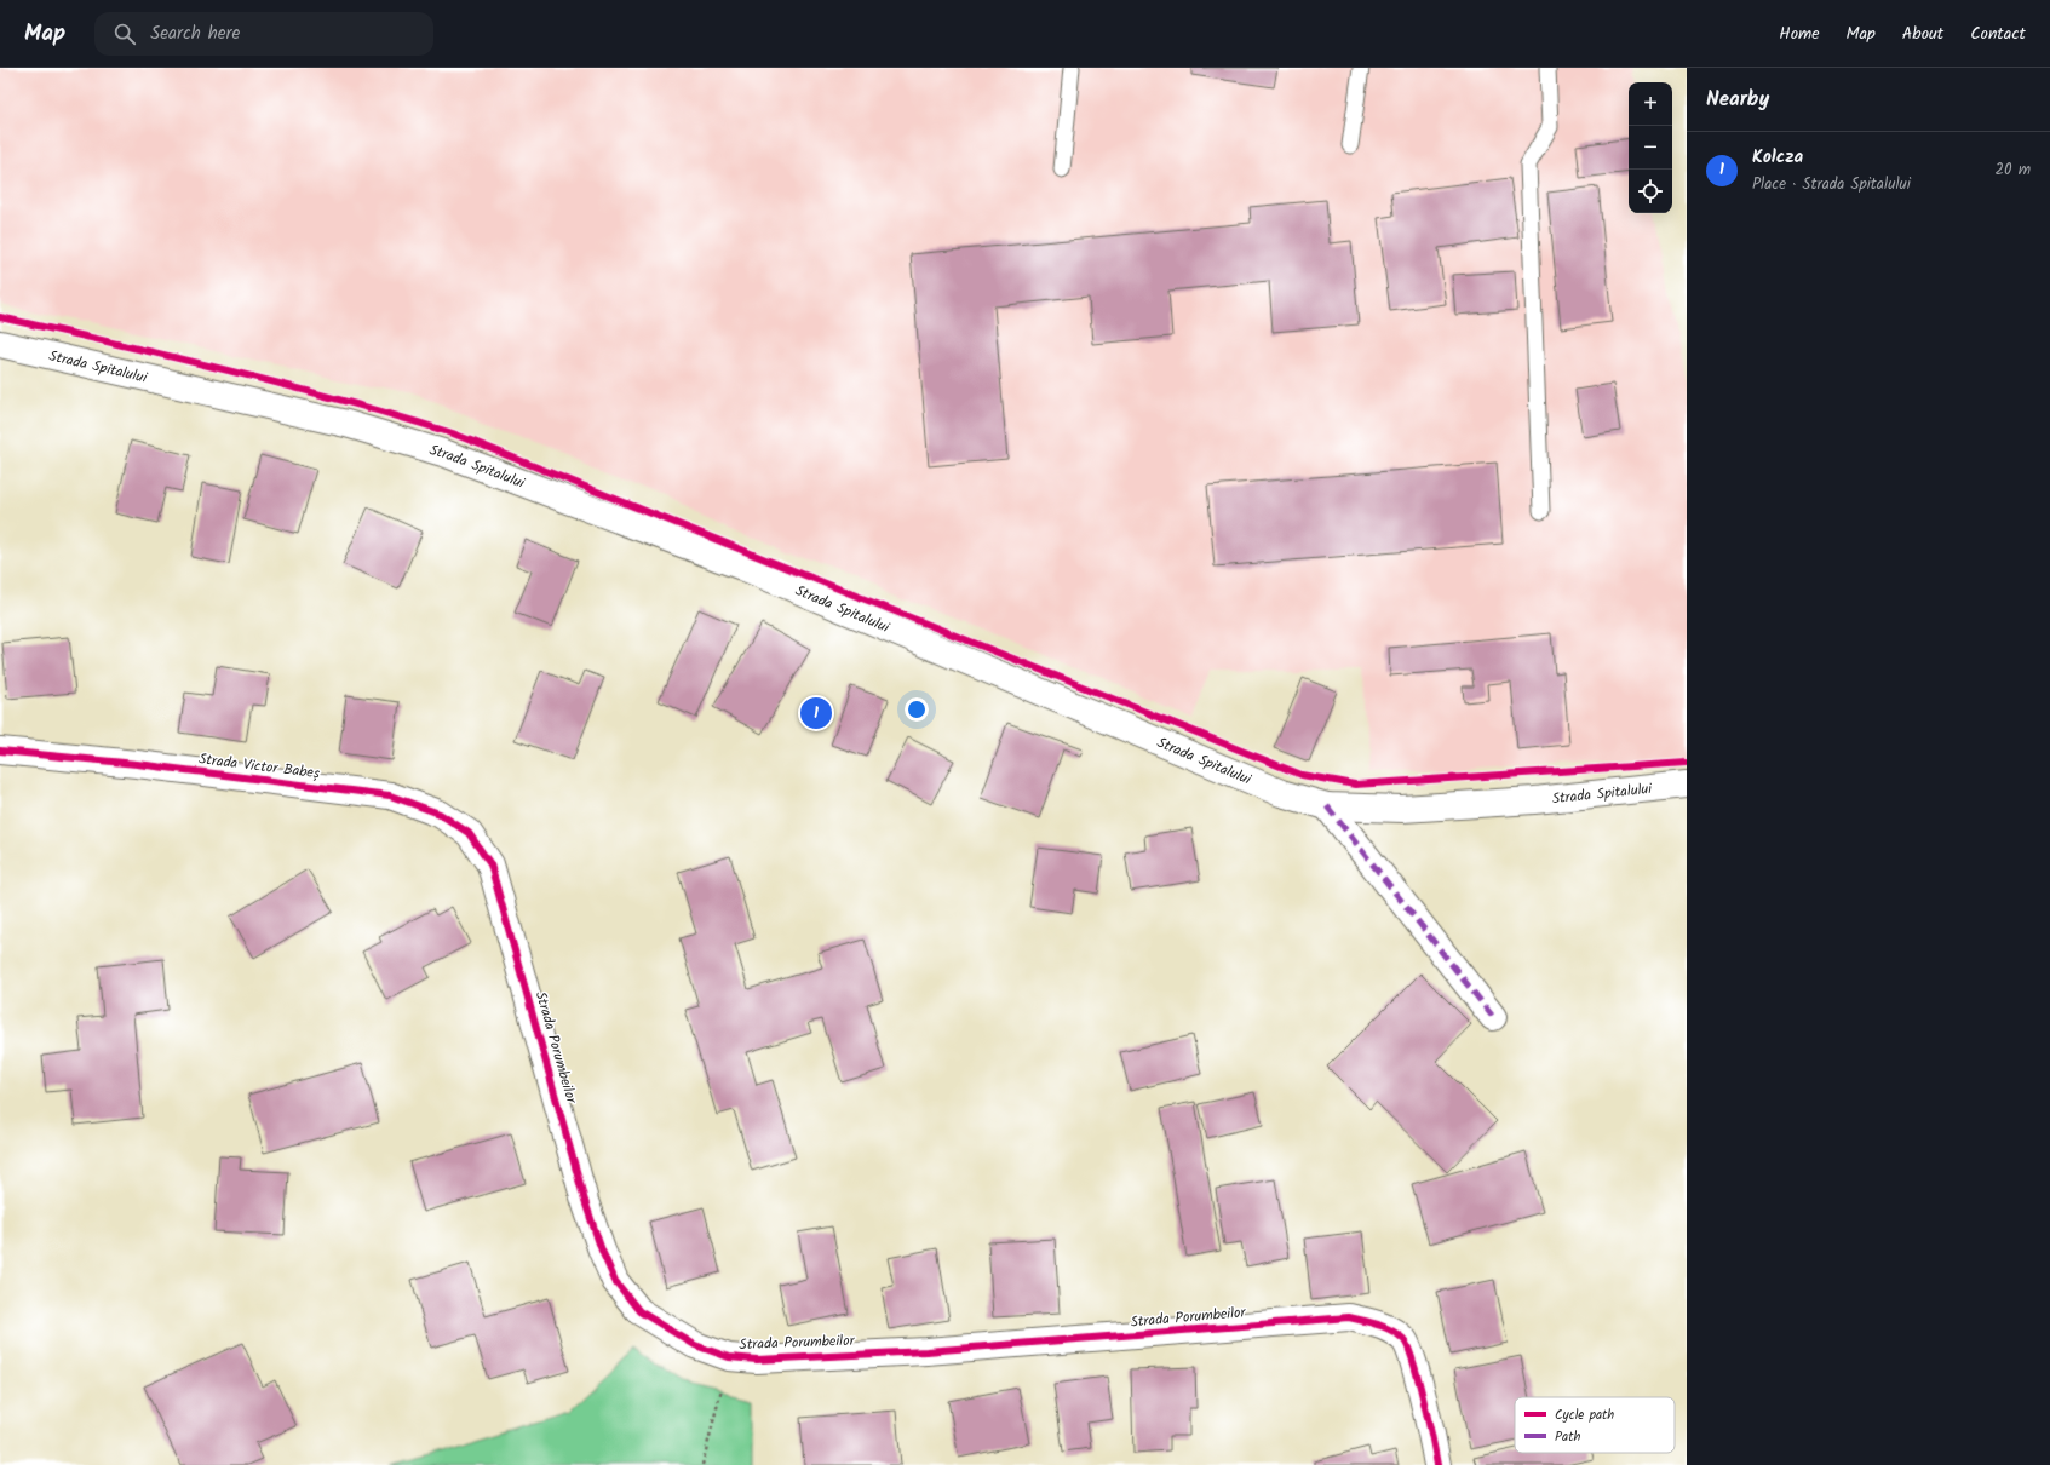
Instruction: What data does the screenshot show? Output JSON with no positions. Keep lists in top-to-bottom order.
{
  "streets": {
    "street": ["Strada Spitalului", "Strada Victor Babeș", "Strada Porumbeilor"]
  },
  "crossings": [
    ["Strada Victor Babeș", "Strada Porumbeilor"]
  ],
  "legend": ["Cycle path", "Path"],
  "page": {
    "header": "Map",
    "search": "Search here",
    "nav": [
      "Home",
      "Map",
      "About",
      "Contact"
    ],
    "heading": "Nearby",
    "map_buttons": ["+", "−"],
    "list": [
      {
        "mark": "1",
        "name": "Kolcza",
        "note": "Place · Strada Spitalului",
        "value": "20 m"
      }
    ],
    "pins": "1"
  }
}
